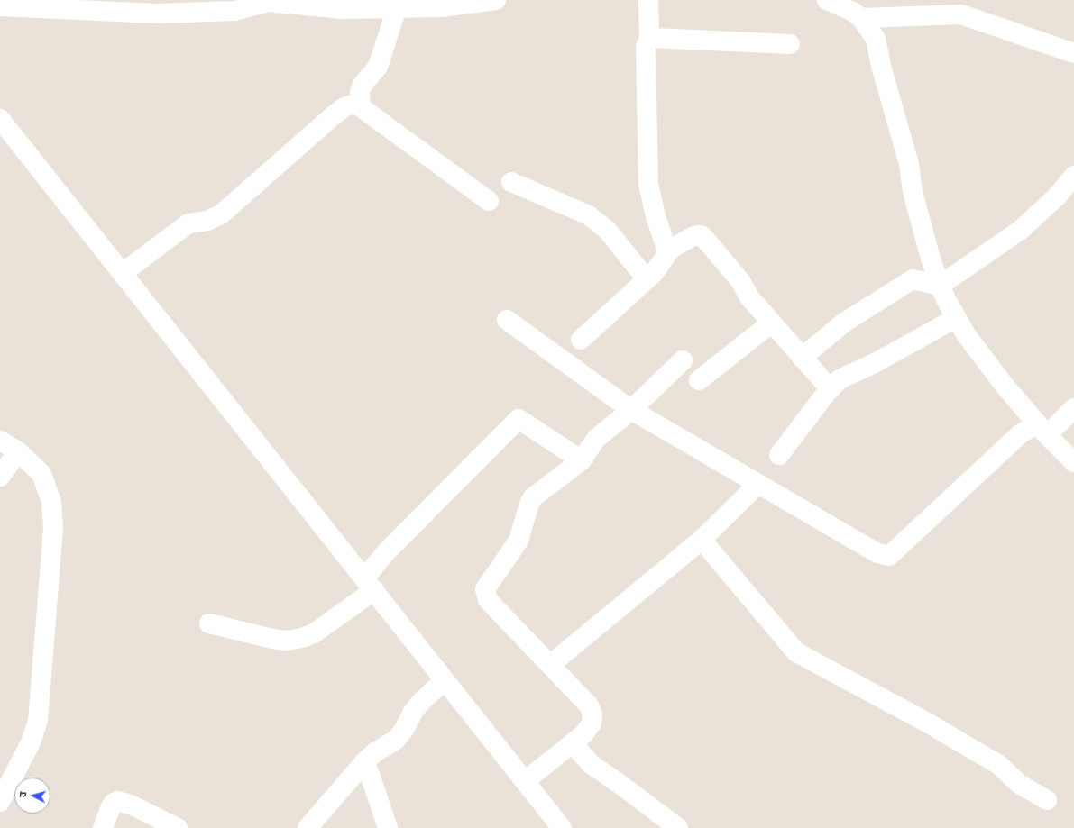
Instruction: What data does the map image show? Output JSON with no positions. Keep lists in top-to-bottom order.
{
  "north": "left"
}
